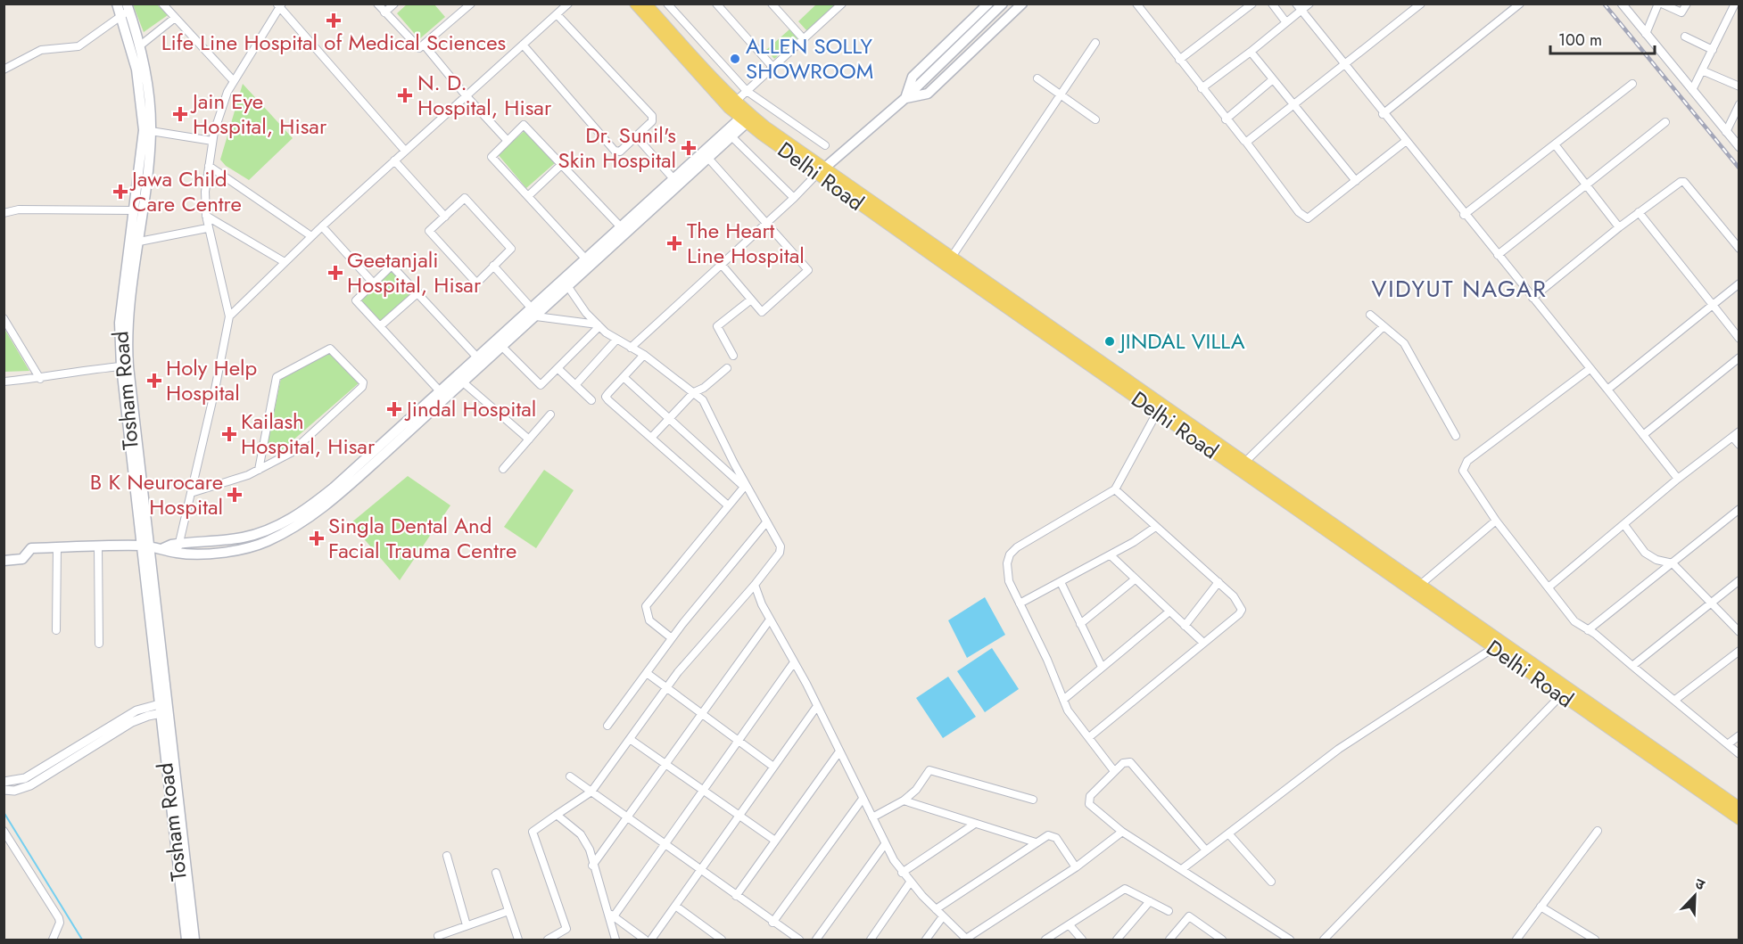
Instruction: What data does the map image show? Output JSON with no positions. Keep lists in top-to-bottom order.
{
  "streets": {
    "main road": ["Delhi Road", "Tosham Road"]
  },
  "districts": ["VIDYUT NAGAR"],
  "places": {
    "health": [
      "Life Line Hospital of Medical Sciences",
      "N. D. Hospital, Hisar",
      "Jain Eye Hospital, Hisar",
      "Dr. Sunil's Skin Hospital",
      "Jawa Child Care Centre",
      "The Heart Line Hospital",
      "Geetanjali Hospital, Hisar",
      "Holy Help Hospital",
      "Jindal Hospital",
      "Kailash Hospital, Hisar",
      "B K Neurocare Hospital",
      "Singla Dental And Facial Trauma Centre"
    ],
    "other": ["ALLEN SOLLY SHOWROOM", "JINDAL VILLA"]
  },
  "scale_bar": "100 m",
  "north": "top right"
}
